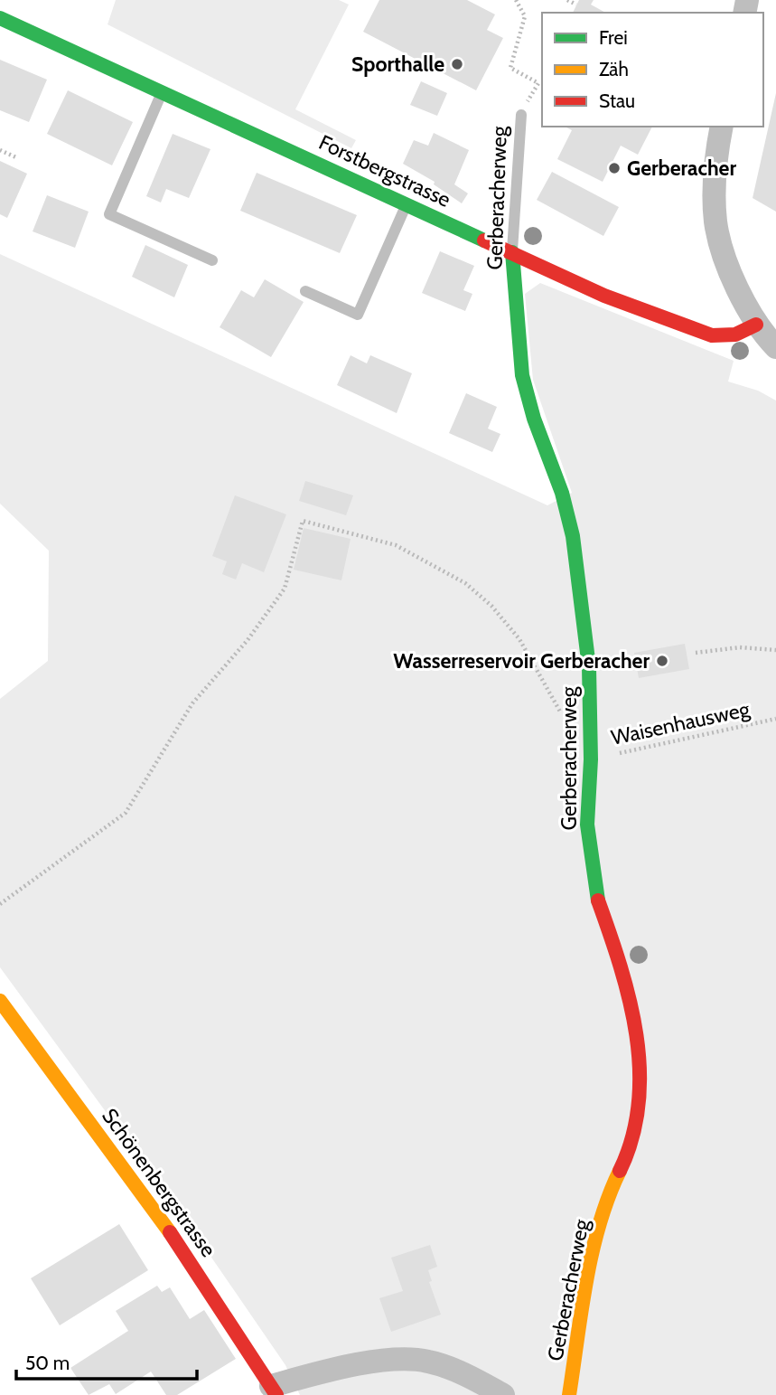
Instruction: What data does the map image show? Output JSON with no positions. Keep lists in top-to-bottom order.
{
  "streets": {
    "street": ["Forstbergstrasse", "Gerberacherweg", "Schönenbergstrasse"],
    "path": ["Waisenhausweg"]
  },
  "crossings": [
    ["Forstbergstrasse", "Gerberacherweg"],
    ["Gerberacherweg", "Waisenhausweg"]
  ],
  "places": ["Sporthalle", "Gerberacher", "Wasserreservoir Gerberacher"],
  "legend": ["Frei", "Zäh", "Stau"],
  "scale_bar": "50 m"
}
